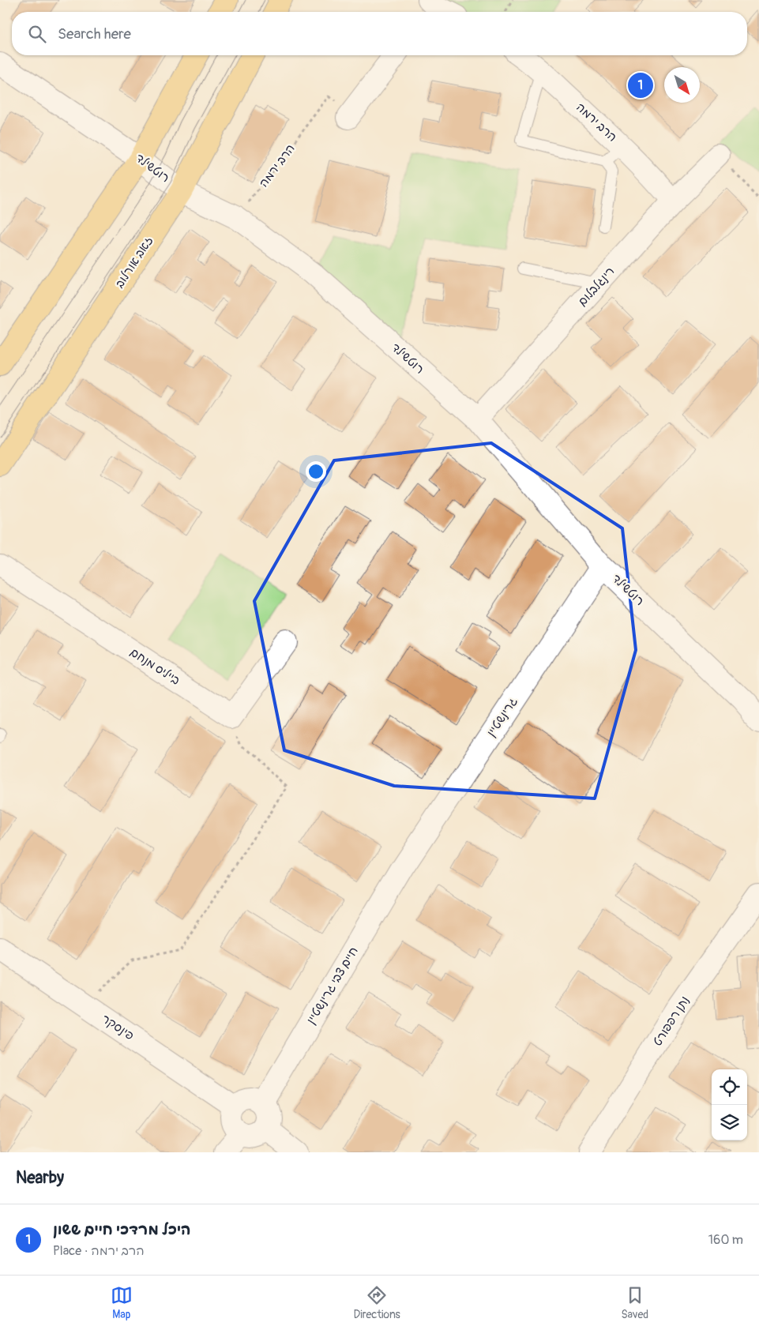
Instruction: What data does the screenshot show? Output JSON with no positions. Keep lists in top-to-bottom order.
{
  "streets": {
    "main road": ["זאב אורלוב"],
    "street": [
      "הרב ירמה",
      "רוטשילד",
      "רינגלבלום",
      "בייליס מנחם",
      "גרינשטיין",
      "חיים צבי גרינשטיין",
      "נתן רפפורט",
      "פינסקר"
    ]
  },
  "crossings": [
    ["הרב ירמה", "רוטשילד"],
    ["הרב ירמה", "רינגלבלום"],
    ["רוטשילד", "זאב אורלוב"],
    ["רוטשילד", "רינגלבלום"],
    ["רוטשילד", "גרינשטיין"],
    ["גרינשטיין", "חיים צבי גרינשטיין"],
    ["חיים צבי גרינשטיין", "פינסקר"]
  ],
  "north": "bottom right",
  "page": {
    "search": "Search here",
    "pins": "1",
    "heading": "Nearby",
    "list": [
      {
        "mark": "1",
        "name": "היכל מרדכי חיים ששון",
        "note": "Place · הרב ירמה",
        "value": "160 m"
      }
    ],
    "nav": ["Map", "Directions", "Saved"]
  }
}
